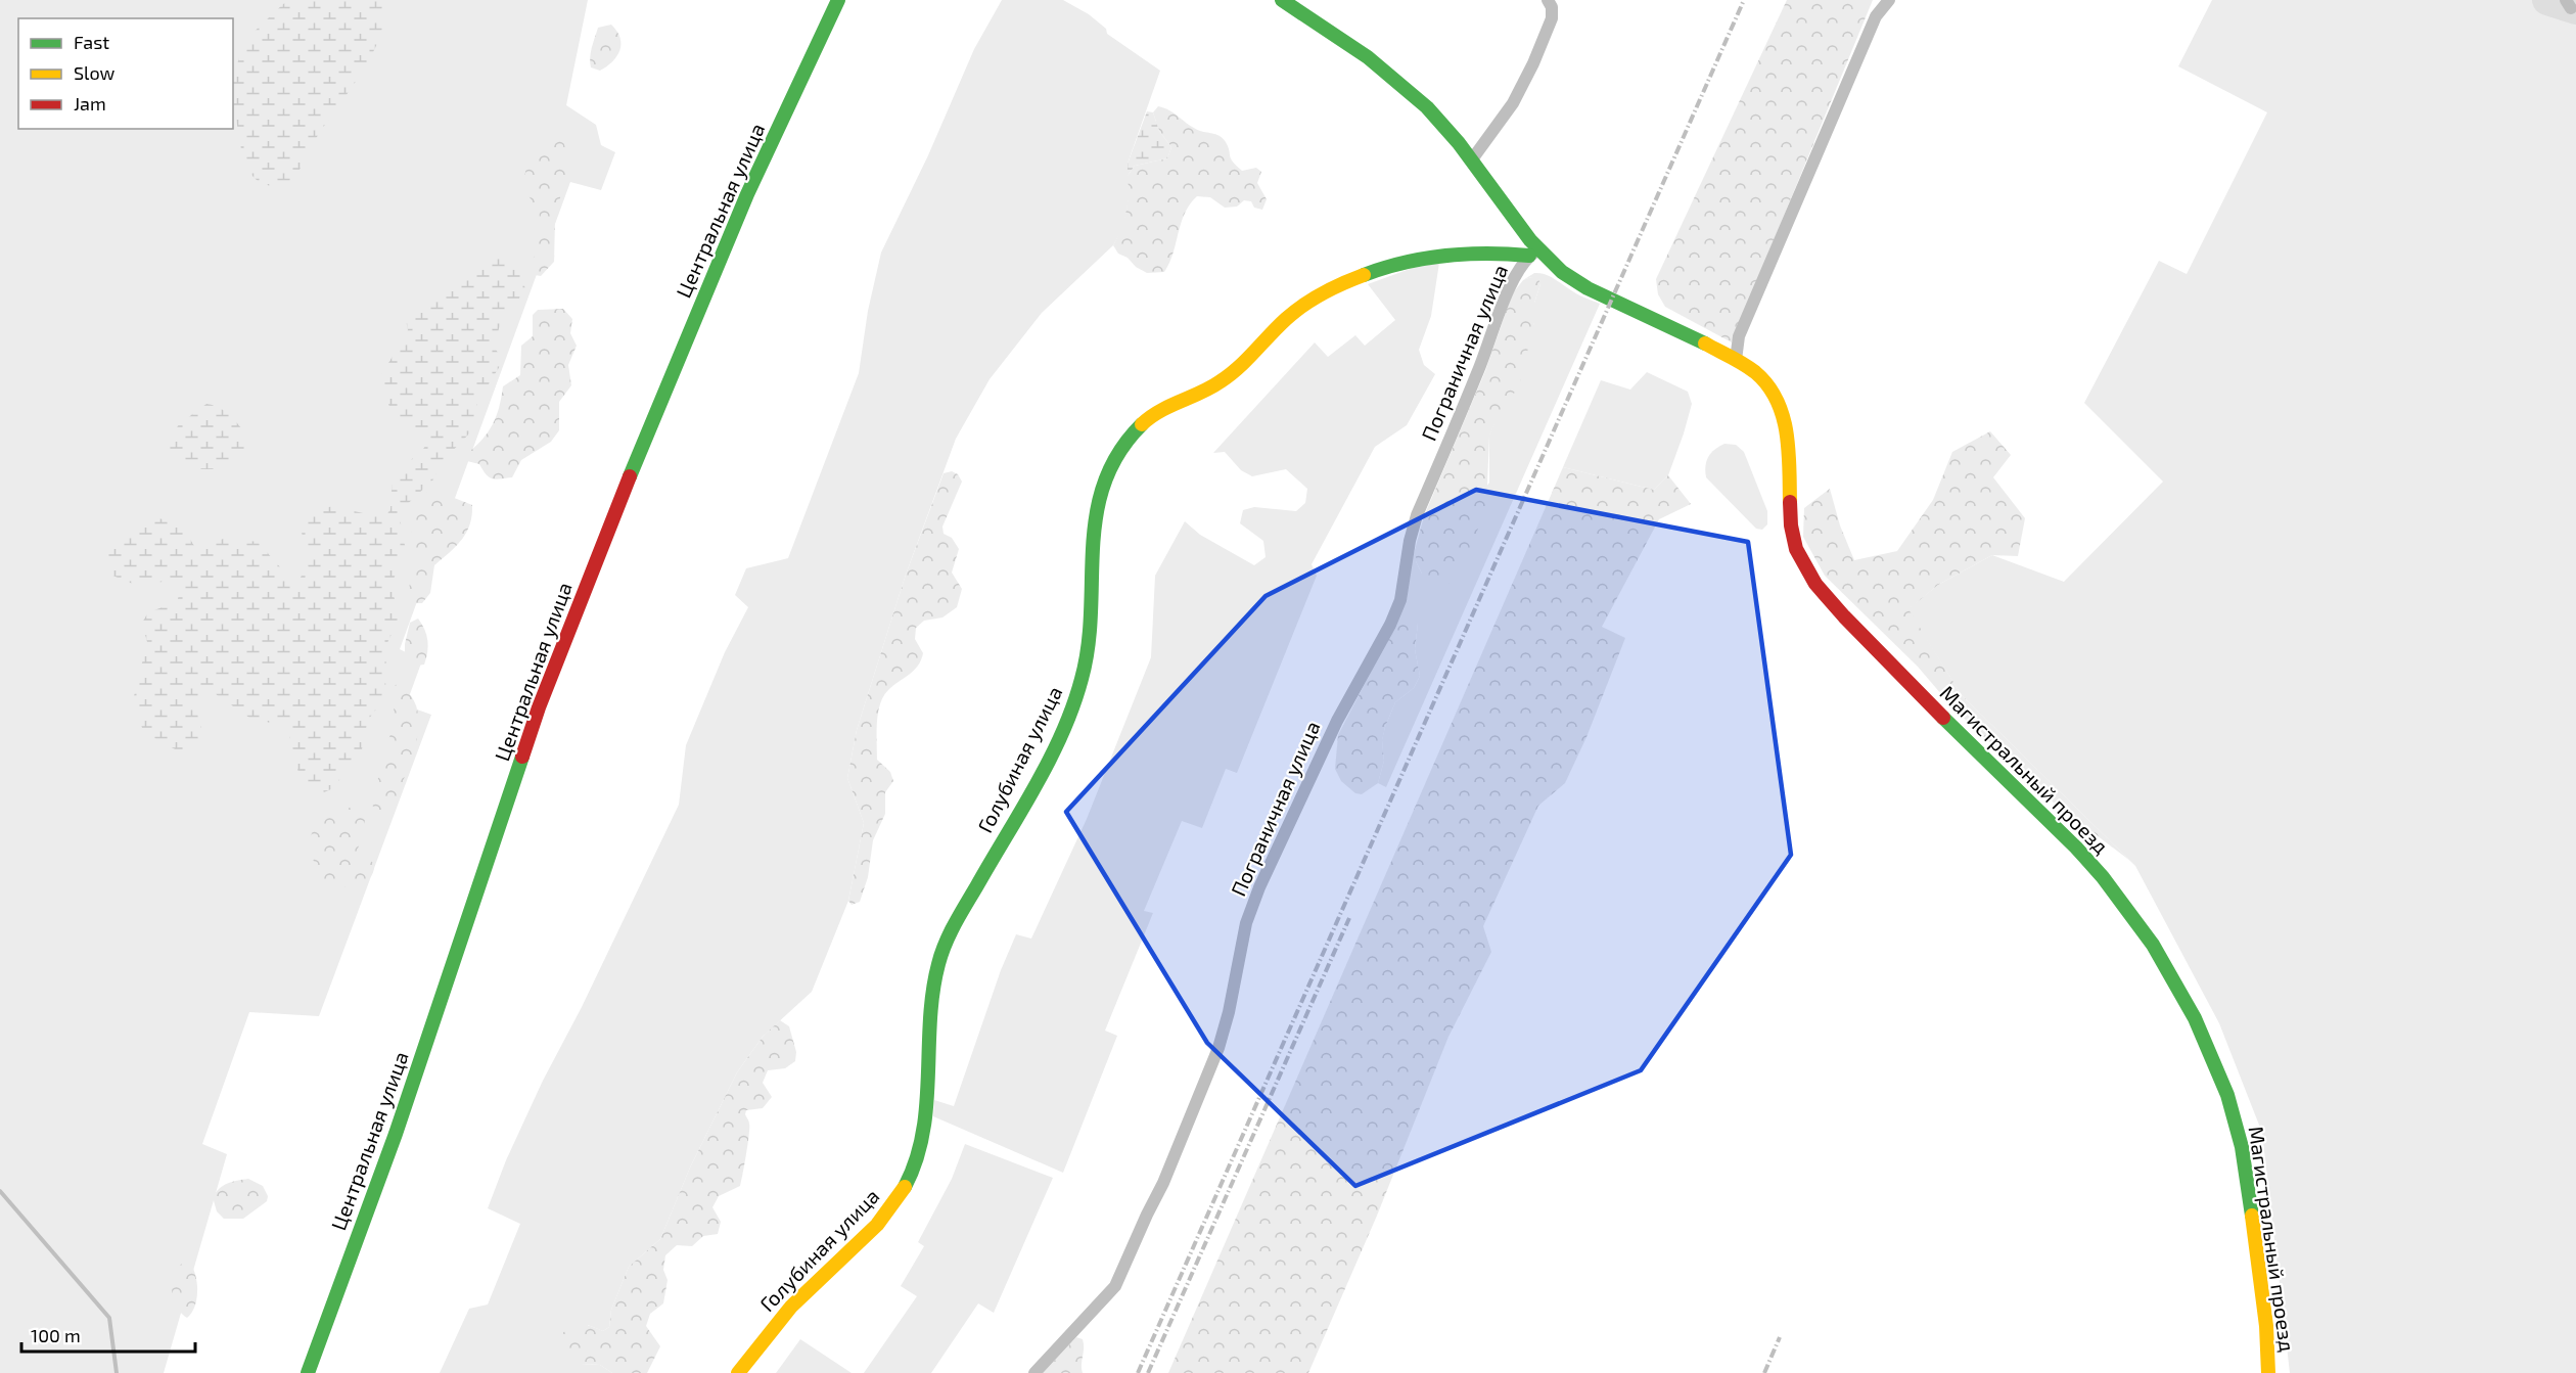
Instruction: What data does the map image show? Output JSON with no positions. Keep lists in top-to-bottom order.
{
  "streets": {
    "street": [
      "Центральная улица",
      "Пограничная улица",
      "Голубиная улица",
      "Магистральный проезд"
    ]
  },
  "crossings": [
    ["Пограничная улица", "Голубиная улица"],
    ["Пограничная улица", "Магистральный проезд"],
    ["Голубиная улица", "Магистральный проезд"]
  ],
  "legend": ["Fast", "Slow", "Jam"],
  "scale_bar": "100 m"
}
